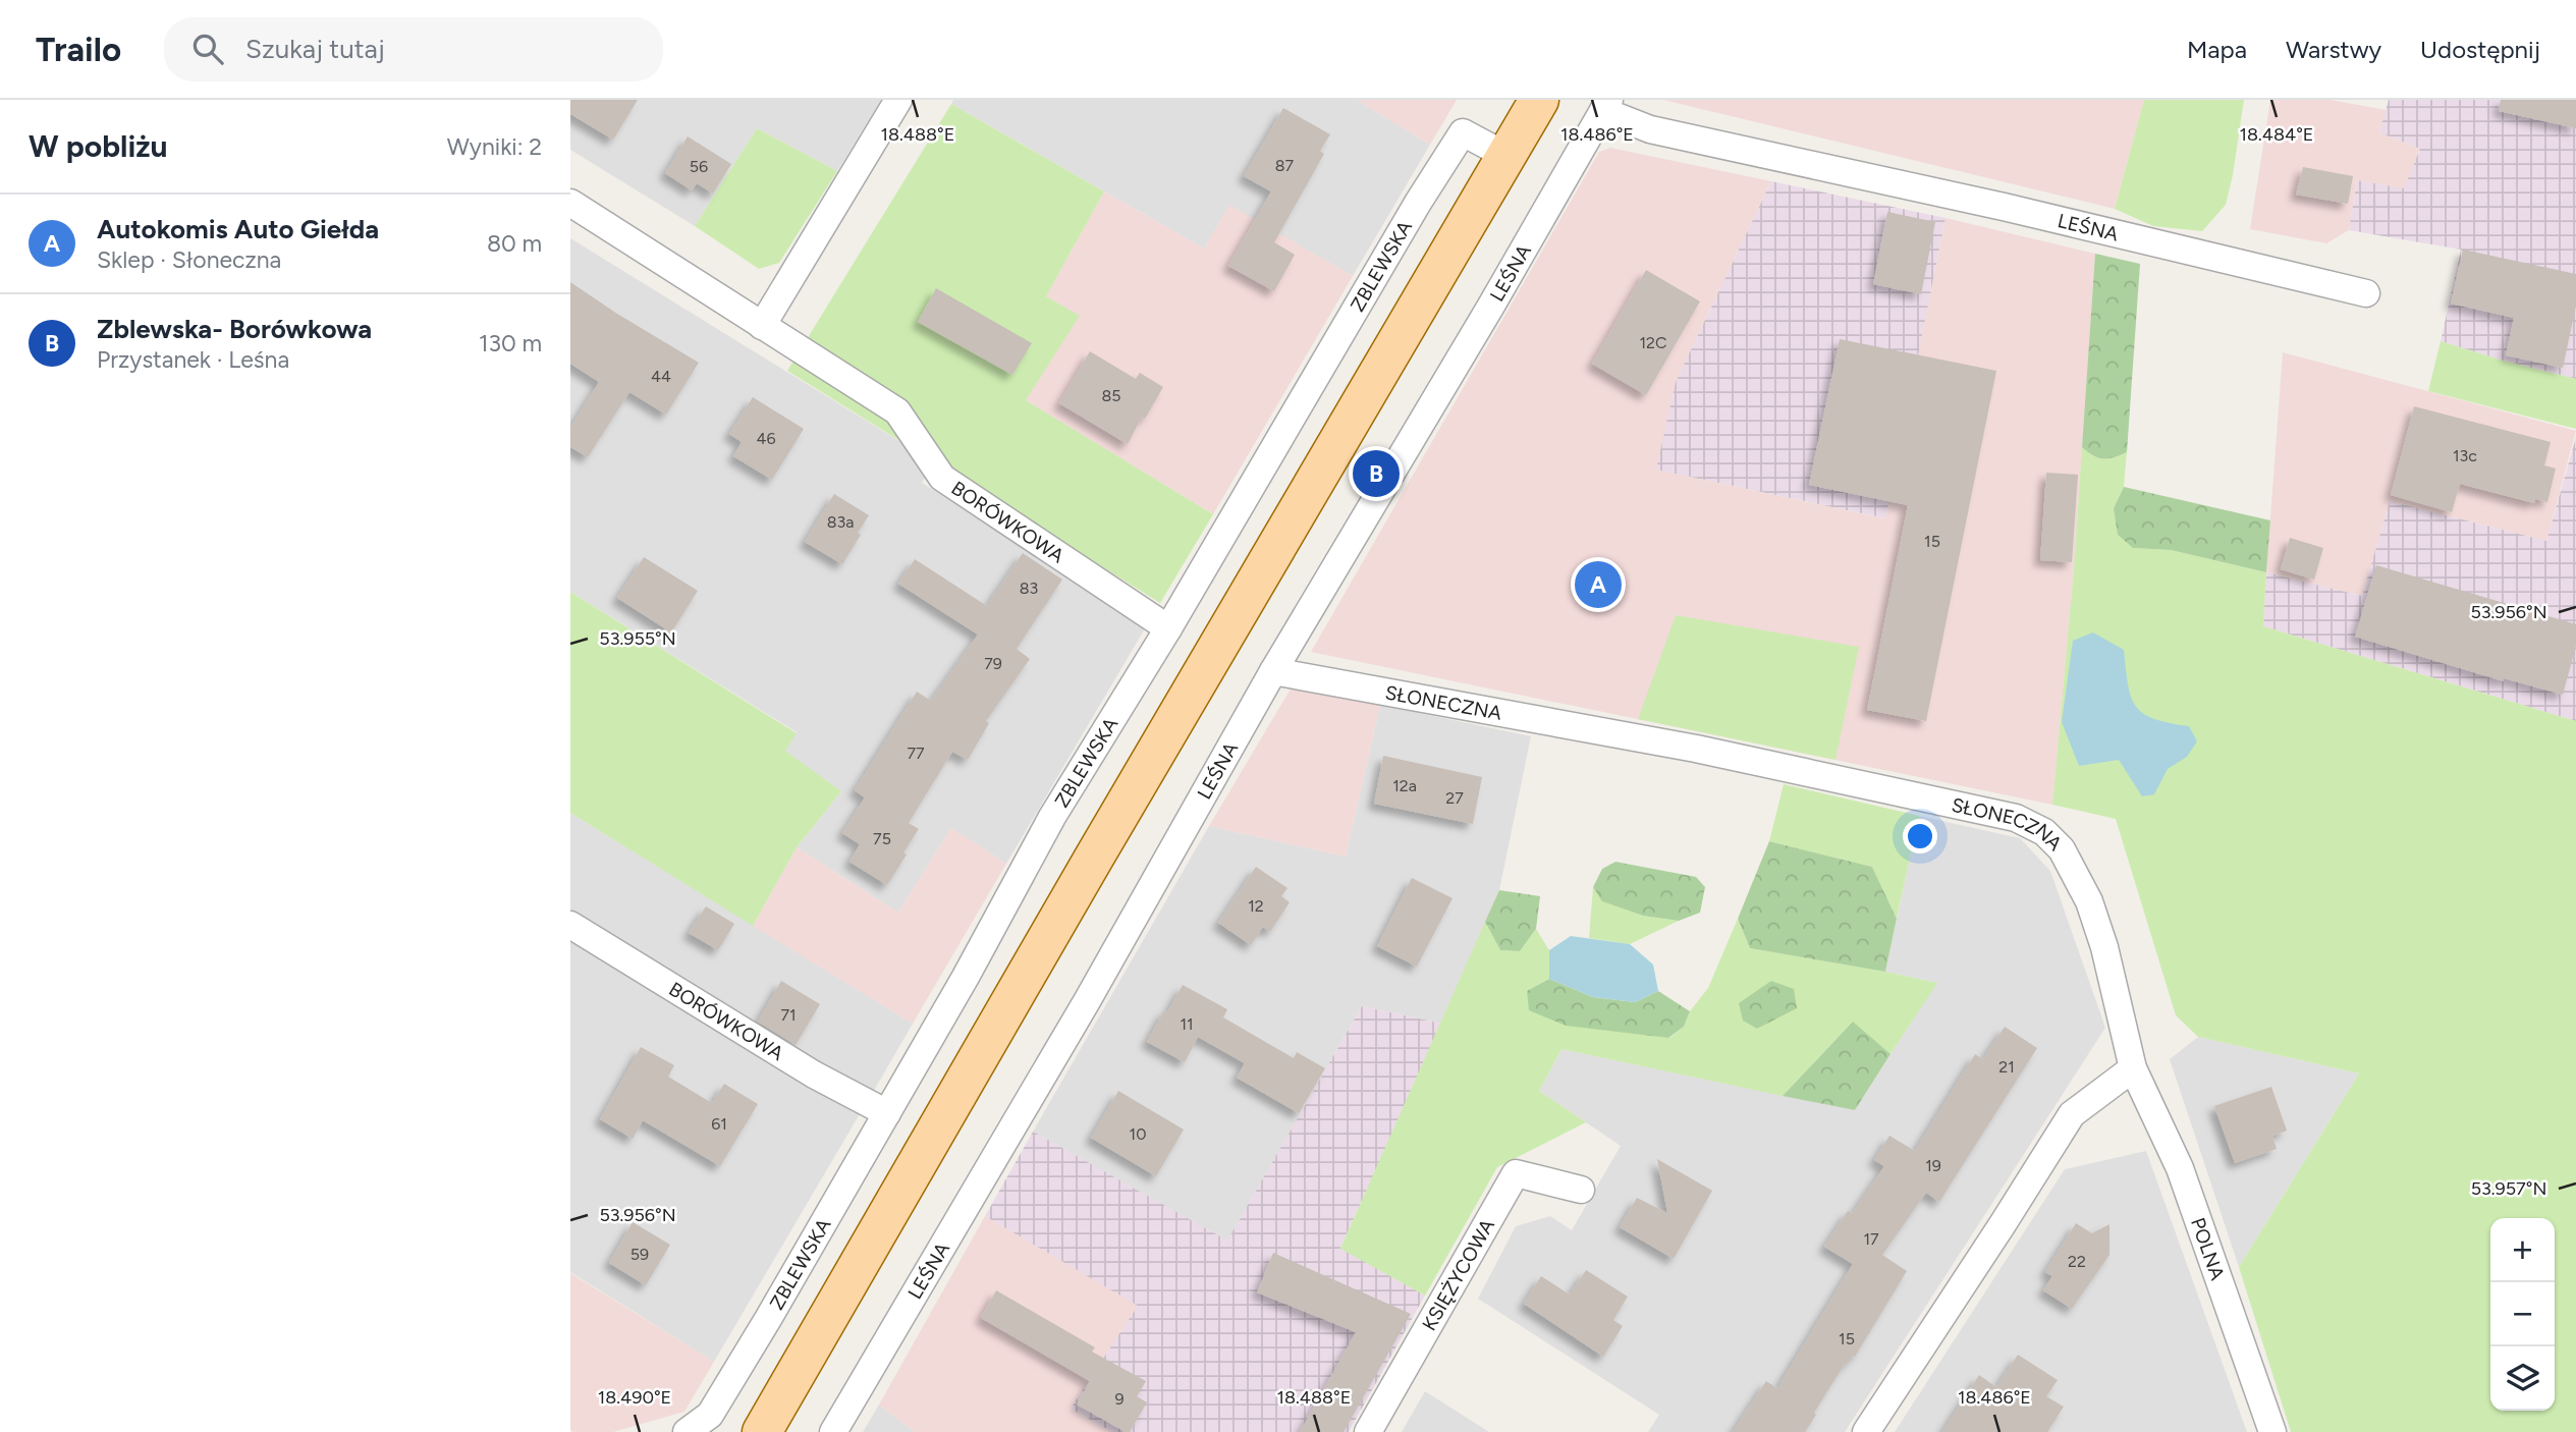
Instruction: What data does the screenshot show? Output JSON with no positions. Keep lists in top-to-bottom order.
{
  "streets": {
    "street": [
      "LEŚNA",
      "ZBLEWSKA",
      "BORÓWKOWA",
      "SŁONECZNA",
      "POLNA",
      "KSIĘŻYCOWA"
    ]
  },
  "crossings": [
    ["LEŚNA", "SŁONECZNA"],
    ["ZBLEWSKA", "BORÓWKOWA"],
    ["SŁONECZNA", "POLNA"]
  ],
  "house_numbers": [
    "87",
    "56",
    "12C",
    "44",
    "85",
    "46",
    "13c",
    "83a",
    "15",
    "83",
    "79",
    "77",
    "12a",
    "27",
    "75",
    "12",
    "71",
    "11",
    "21",
    "61",
    "10",
    "19",
    "17",
    "59",
    "22",
    "15",
    "9"
  ],
  "page": {
    "header": "Trailo",
    "search": "Szukaj tutaj",
    "nav": ["Mapa", "Warstwy", "Udostępnij"],
    "heading": ["W pobliżu", "Wyniki: 2"],
    "list": [
      {
        "mark": "A",
        "name": "Autokomis Auto Giełda",
        "note": "Sklep · Słoneczna",
        "value": "80 m"
      },
      {
        "mark": "B",
        "name": "Zblewska- Borówkowa",
        "note": "Przystanek · Leśna",
        "value": "130 m"
      }
    ],
    "pins": ["B", "A"],
    "map_buttons": ["+", "−"]
  },
  "coordinates": [
    "18.488°E",
    "18.486°E",
    "18.484°E",
    "53.956°N",
    "53.955°N",
    "53.957°N",
    "18.490°E"
  ]
}
